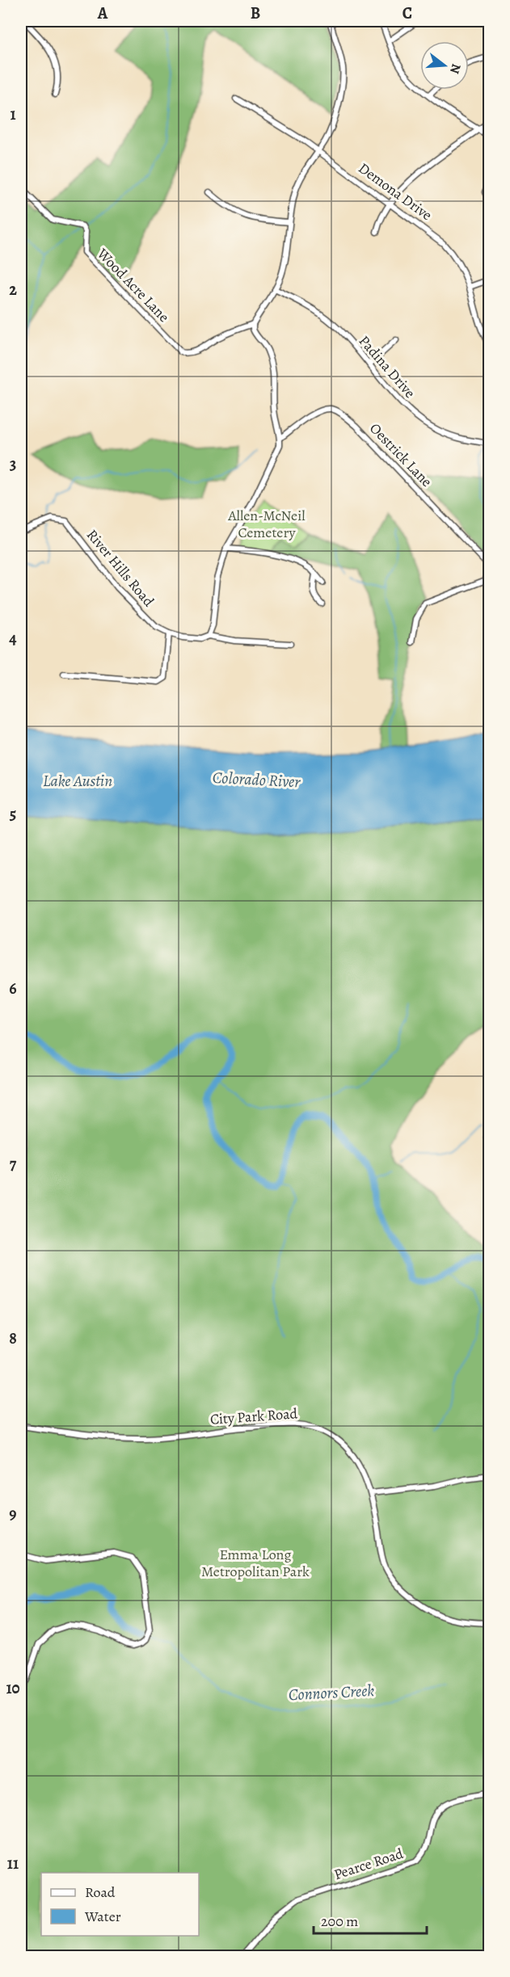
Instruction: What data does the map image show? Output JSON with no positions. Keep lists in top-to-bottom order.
{
  "streets": {
    "street": [
      "Demona Drive",
      "Wood Acre Lane",
      "Padina Drive",
      "Oestrick Lane",
      "River Hills Road",
      "City Park Road",
      "Pearce Road"
    ]
  },
  "water": ["Colorado River", "Lake Austin", "Connors Creek"],
  "parks": ["Allen-McNeil Cemetery", "Emma Long Metropolitan Park"],
  "legend": ["Road", "Water"],
  "scale_bar": "200 m",
  "north": "right",
  "grid": {
    "columns": ["A", "B", "C"],
    "rows": [
      "1",
      "2",
      "3",
      "4",
      "5",
      "6",
      "7",
      "8",
      "9",
      "10",
      "11"
    ]
  }
}
